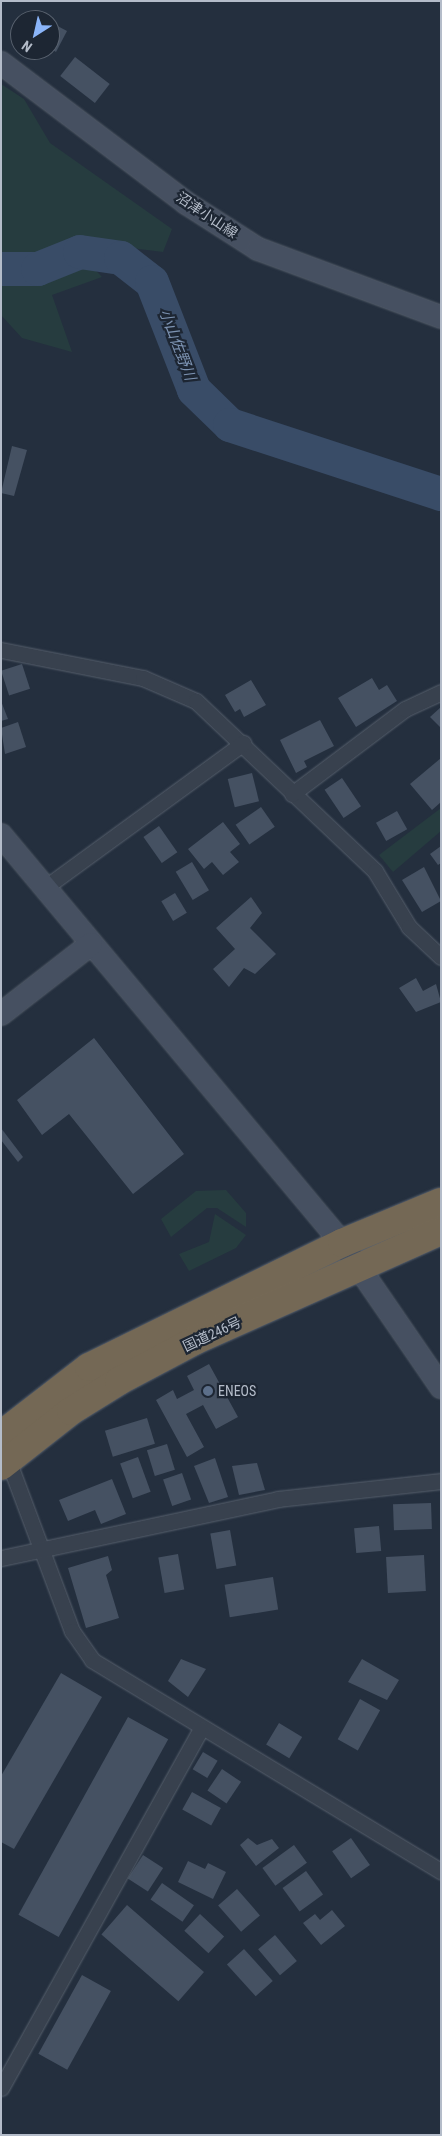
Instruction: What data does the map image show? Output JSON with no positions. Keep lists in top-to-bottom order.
{
  "streets": {
    "highway": ["国道246号"],
    "street": ["沼津小山線"]
  },
  "water": ["小山佐野川"],
  "places": ["ENEOS"],
  "north": "bottom left"
}
